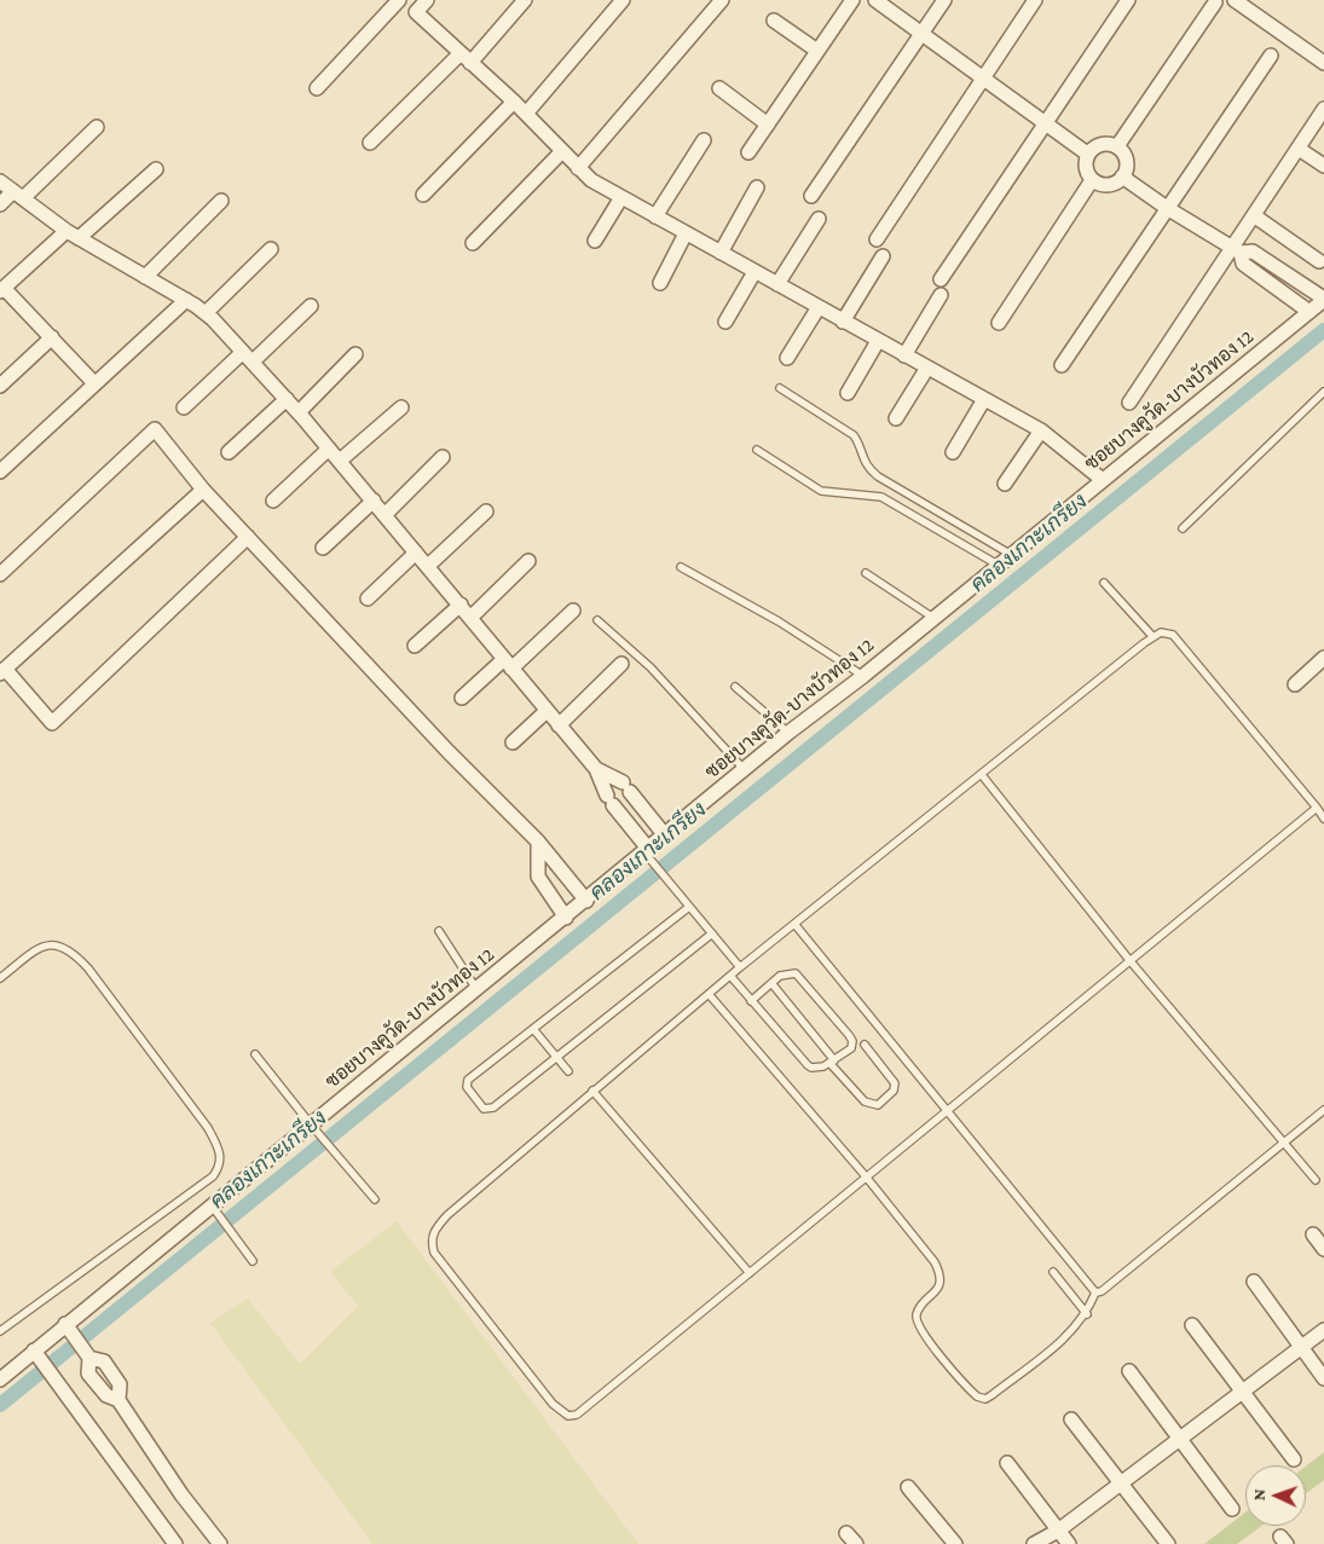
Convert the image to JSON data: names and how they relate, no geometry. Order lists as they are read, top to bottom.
{
  "streets": {
    "street": ["ซอยบางคูวัด-บางบัวทอง 12"]
  },
  "water": ["คลองเกาะเกรียง"],
  "north": "left"
}
